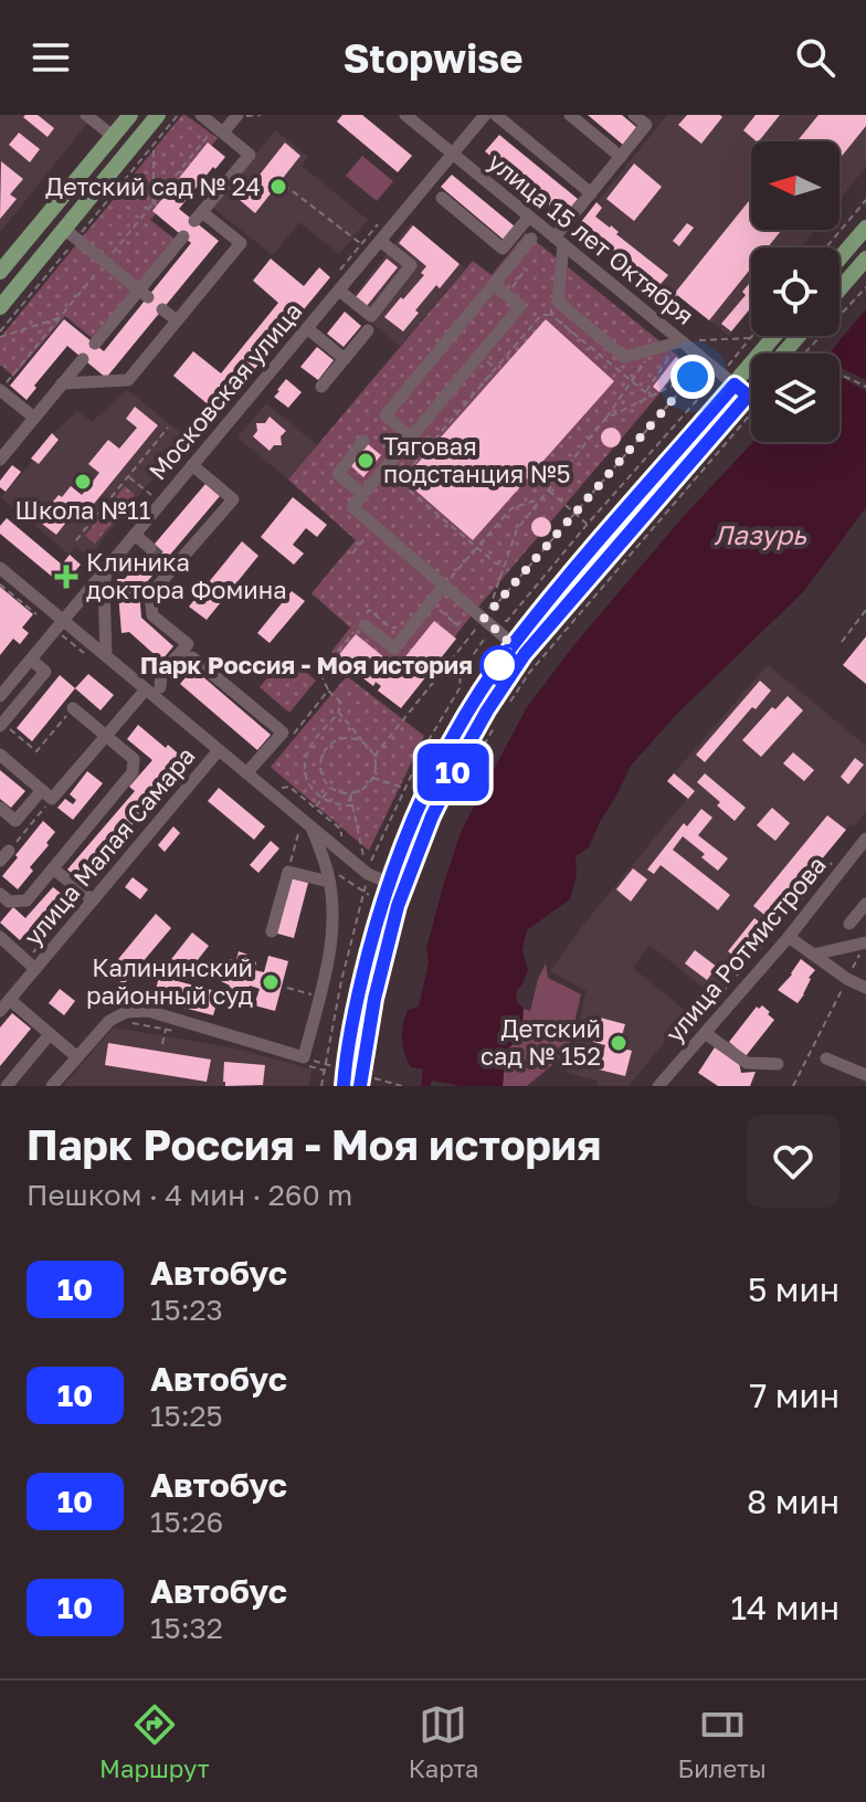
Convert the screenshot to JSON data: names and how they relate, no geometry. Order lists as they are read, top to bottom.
{
  "streets": {
    "street": [
      "улица 15 лет Октября",
      "Московская улица",
      "улица Малая Самара",
      "улица Ротмистрова"
    ]
  },
  "crossings": [
    ["улица 15 лет Октября", "Московская улица"]
  ],
  "water": ["Лазурь"],
  "places": {
    "other": [
      "Детский сад № 24",
      "Тяговая подстанция №5",
      "Школа №11",
      "Парк Россия - Моя история",
      "Калининский районный суд",
      "Детский сад № 152"
    ],
    "health": ["Клиника доктора Фомина"]
  },
  "lines": ["bus line 10"],
  "north": "left",
  "page": {
    "header": "Stopwise",
    "on_map": "10",
    "heading": ["Парк Россия - Моя история", "Пешком · 4 мин · 260 m"],
    "list": [
      {
        "mark": "10",
        "name": "Автобус",
        "note": "15:23",
        "value": "5 мин"
      },
      {
        "mark": "10",
        "name": "Автобус",
        "note": "15:25",
        "value": "7 мин"
      },
      {
        "mark": "10",
        "name": "Автобус",
        "note": "15:26",
        "value": "8 мин"
      },
      {
        "mark": "10",
        "name": "Автобус",
        "note": "15:32",
        "value": "14 мин"
      }
    ],
    "tabs": ["Маршрут", "Карта", "Билеты"]
  }
}
